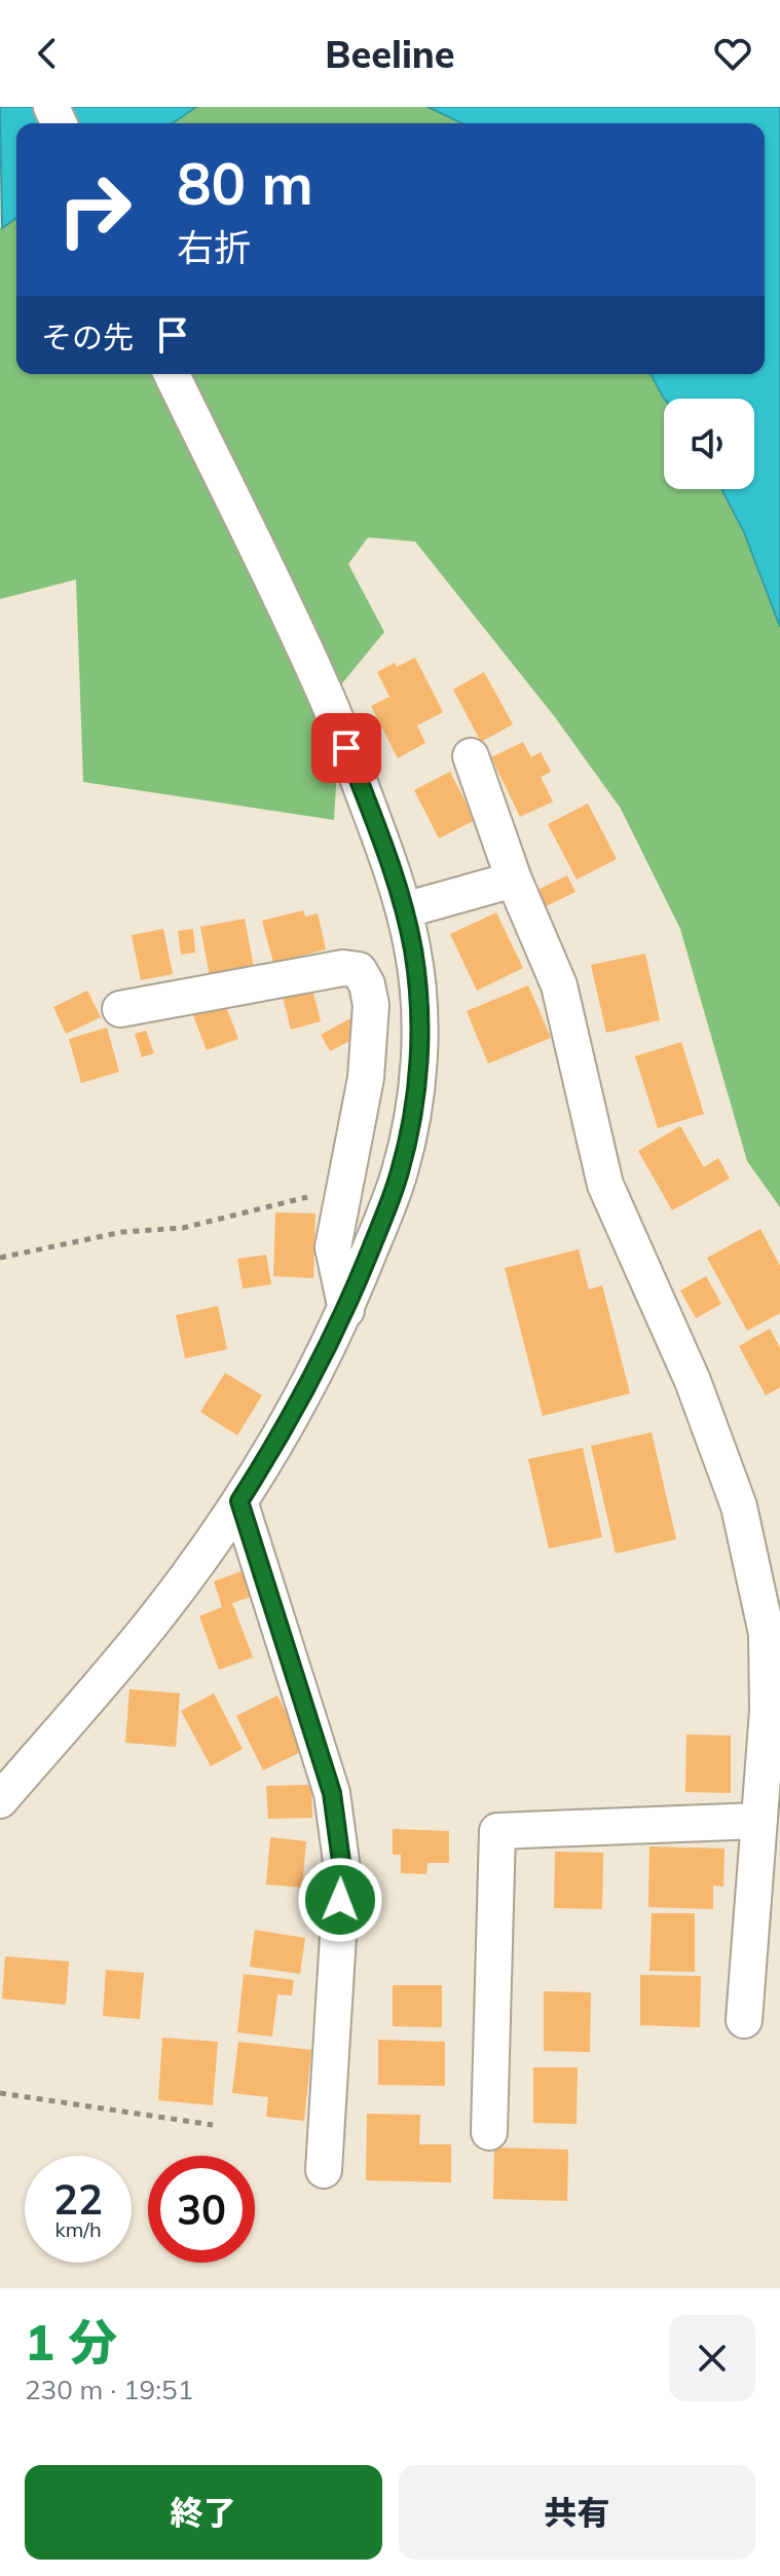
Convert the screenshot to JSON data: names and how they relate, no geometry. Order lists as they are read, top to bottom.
{
  "page": {
    "header": "Beeline",
    "turn": ["80 m", "右折"],
    "then": "その先",
    "speed": "22 km/h",
    "limit": "30",
    "heading": ["1 分", "230 m · 19:51"],
    "buttons": ["終了", "共有"]
  }
}
